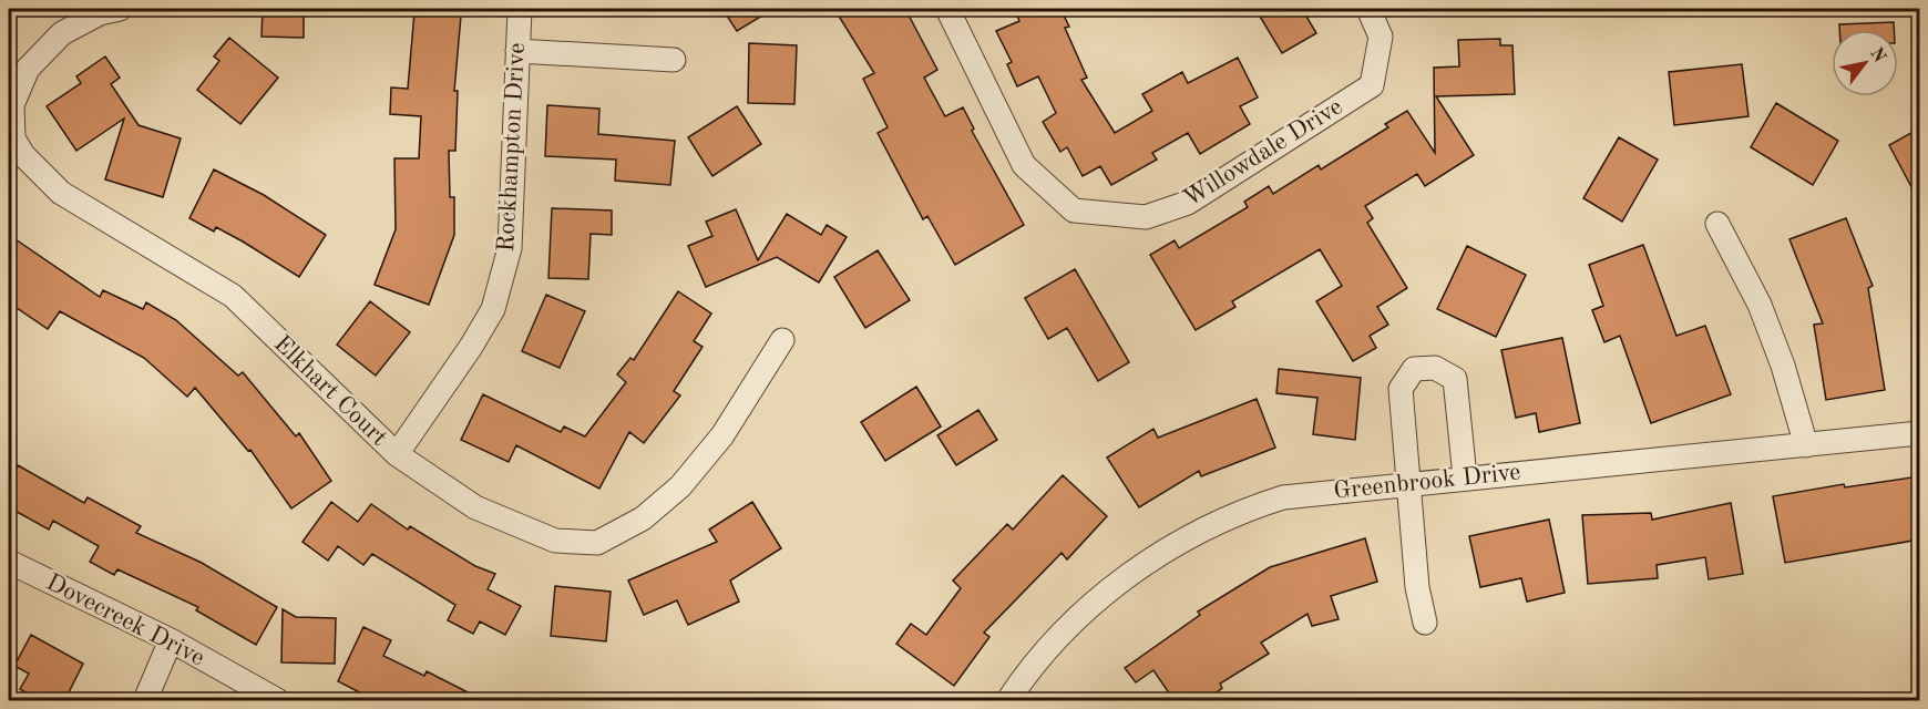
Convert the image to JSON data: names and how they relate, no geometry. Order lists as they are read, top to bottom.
{
  "streets": {
    "street": [
      "Rockhampton Drive",
      "Willowdale Drive",
      "Elkhart Court",
      "Greenbrook Drive",
      "Dovecreek Drive"
    ]
  },
  "crossings": [
    ["Rockhampton Drive", "Elkhart Court"]
  ],
  "north": "top right"
}
